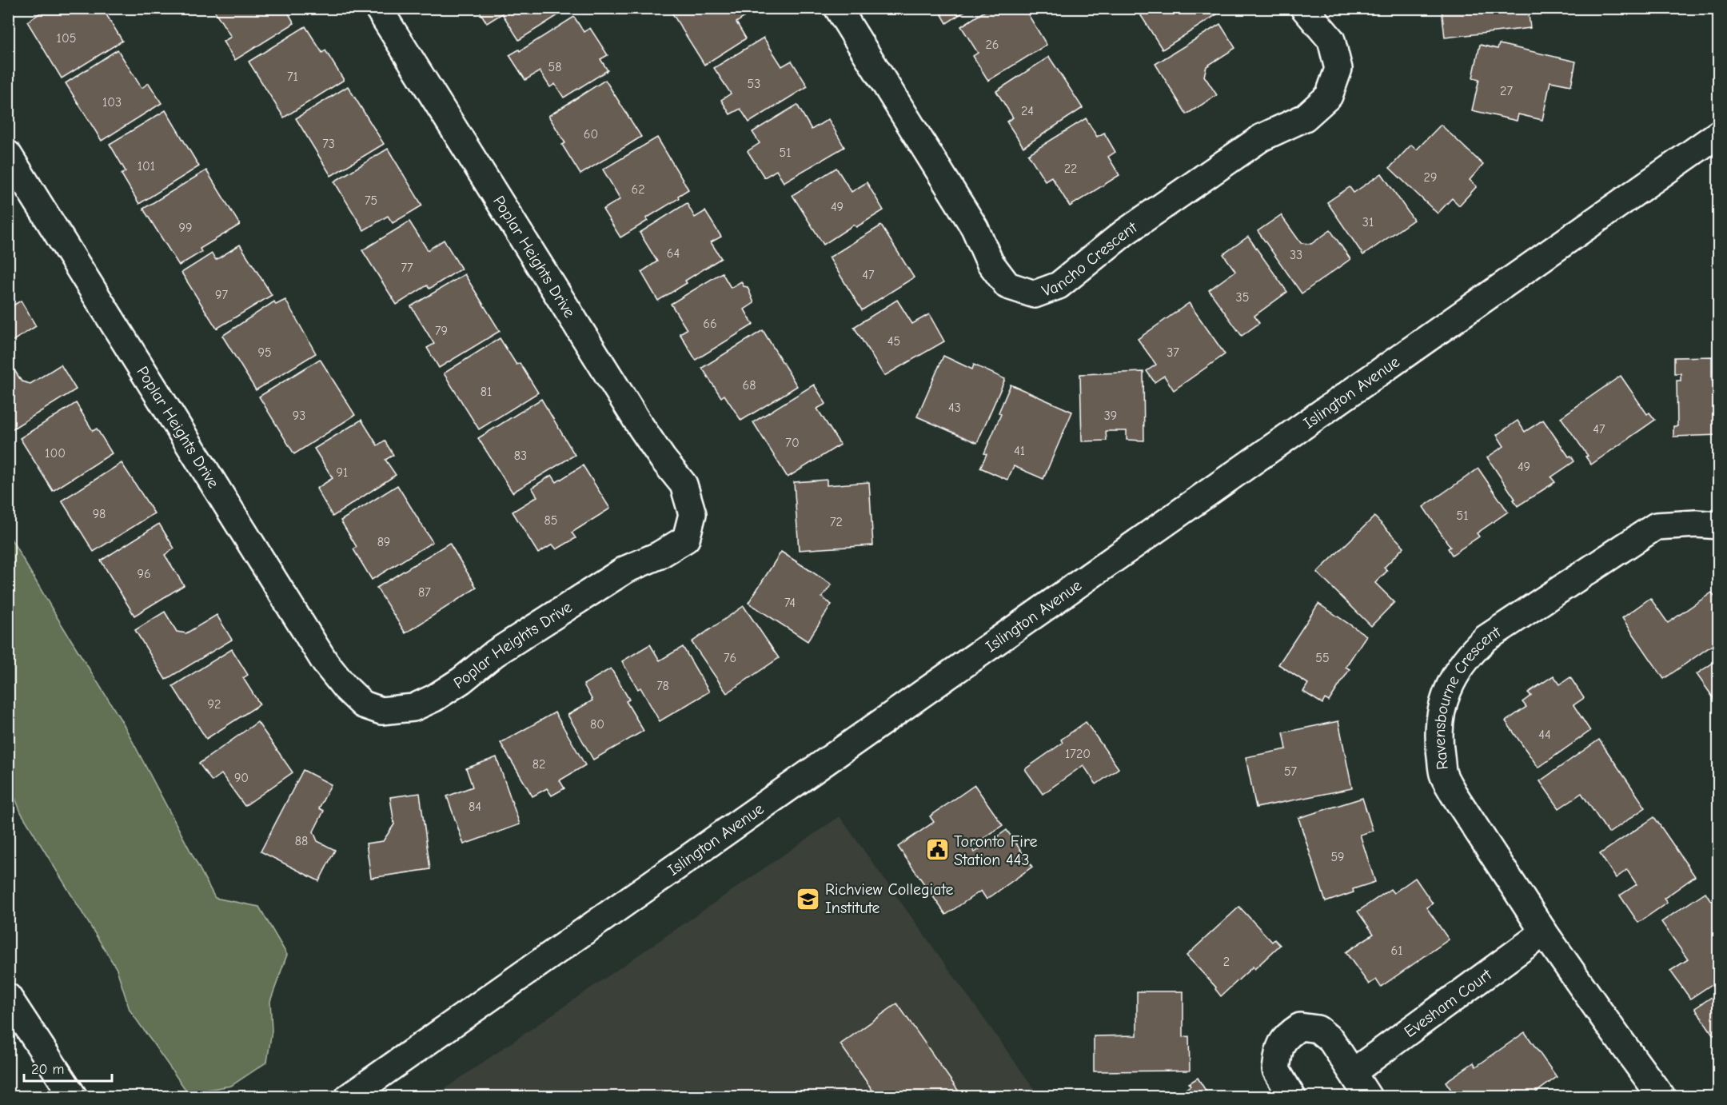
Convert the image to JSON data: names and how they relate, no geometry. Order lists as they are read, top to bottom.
{
  "streets": {
    "street": [
      "Poplar Heights Drive",
      "Vancho Crescent",
      "Islington Avenue",
      "Ravensbourne Crescent",
      "Evesham Court"
    ]
  },
  "crossings": [
    ["Ravensbourne Crescent", "Evesham Court"]
  ],
  "places": {
    "public building": ["Toronto Fire Station 443"],
    "school or university": ["Richview Collegiate Institute"]
  },
  "house_numbers": [
    "105",
    "26",
    "58",
    "71",
    "53",
    "27",
    "103",
    "24",
    "60",
    "73",
    "51",
    "101",
    "22",
    "29",
    "62",
    "75",
    "49",
    "31",
    "99",
    "64",
    "33",
    "77",
    "47",
    "97",
    "35",
    "66",
    "79",
    "45",
    "95",
    "37",
    "68",
    "81",
    "43",
    "93",
    "39",
    "47",
    "70",
    "41",
    "100",
    "83",
    "49",
    "91",
    "98",
    "51",
    "85",
    "72",
    "89",
    "96",
    "87",
    "74",
    "76",
    "55",
    "78",
    "92",
    "80",
    "44",
    "1720",
    "82",
    "57",
    "90",
    "84",
    "88",
    "59",
    "61",
    "2"
  ],
  "scale_bar": "20 m"
}
